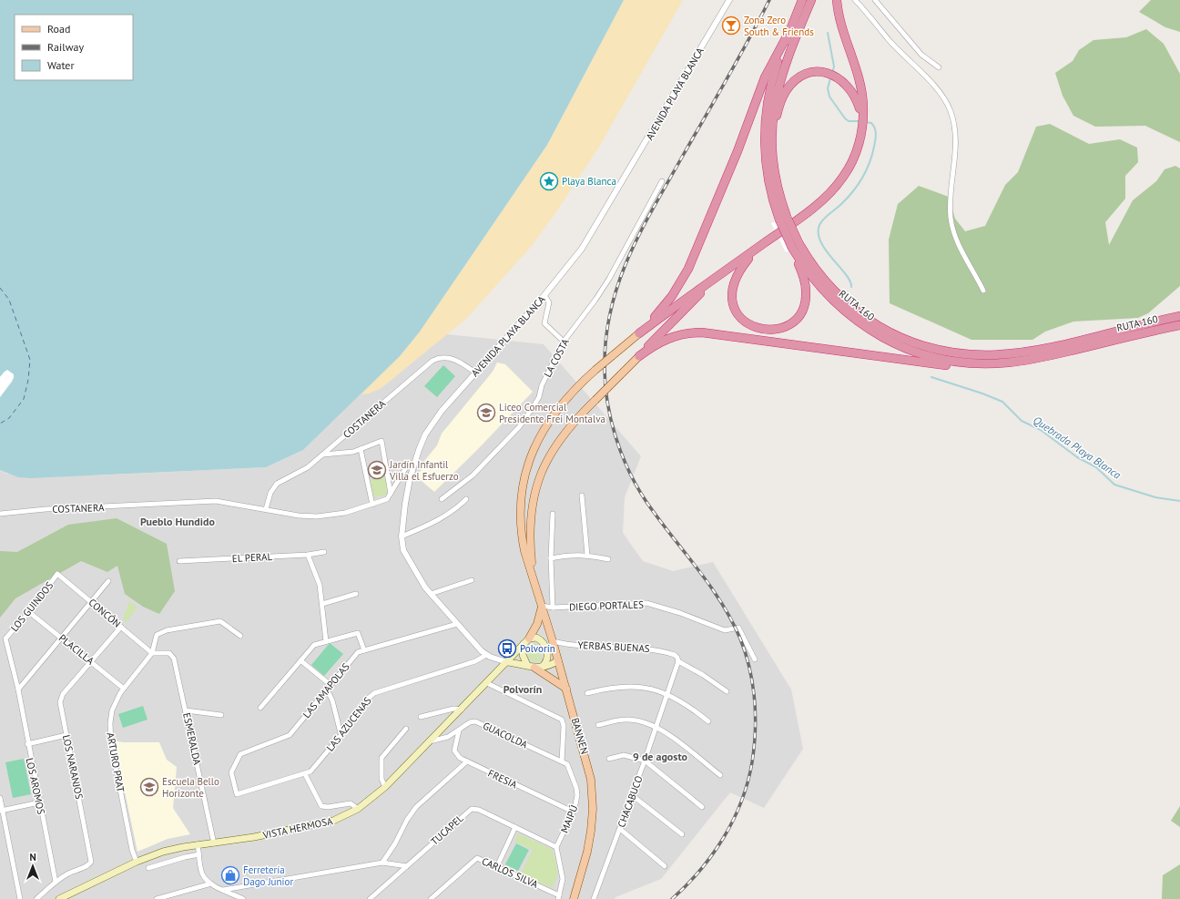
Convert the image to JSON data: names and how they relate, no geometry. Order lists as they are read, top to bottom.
{
  "streets": {
    "highway": ["RUTA 160"],
    "main road": ["BANNEN", "VISTA HERMOSA"],
    "street": [
      "AVENIDA PLAYA BLANCA",
      "LA COSTA",
      "COSTANERA",
      "EL PERAL",
      "DIEGO PORTALES",
      "LOS GUINDOS",
      "CONCÓN",
      "YERBAS BUENAS",
      "PLACILLA",
      "LAS AMAPOLAS",
      "LAS AZUCENAS",
      "GUACOLDA",
      "ESMERALDA",
      "ARTURO PRAT",
      "LOS NARANJOS",
      "FRESIA",
      "LOS AROMOS",
      "CHACABUCO",
      "MAIPÚ",
      "TUCAPEL",
      "CARLOS SILVA"
    ]
  },
  "crossings": [
    ["AVENIDA PLAYA BLANCA", "COSTANERA"],
    ["AVENIDA PLAYA BLANCA", "LAS AMAPOLAS"],
    ["AVENIDA PLAYA BLANCA", "LAS AZUCENAS"],
    ["AVENIDA PLAYA BLANCA", "VISTA HERMOSA"],
    ["DIEGO PORTALES", "BANNEN"],
    ["LOS GUINDOS", "CONCÓN"],
    ["LOS GUINDOS", "PLACILLA"],
    ["LOS GUINDOS", "LOS AROMOS"],
    ["CONCÓN", "ESMERALDA"],
    ["CONCÓN", "ARTURO PRAT"],
    ["CONCÓN", "LOS NARANJOS"],
    ["YERBAS BUENAS", "BANNEN"],
    ["YERBAS BUENAS", "CHACABUCO"],
    ["PLACILLA", "ARTURO PRAT"],
    ["PLACILLA", "LOS NARANJOS"],
    ["LAS AMAPOLAS", "LAS AZUCENAS"],
    ["GUACOLDA", "FRESIA"],
    ["GUACOLDA", "MAIPÚ"],
    ["GUACOLDA", "VISTA HERMOSA"],
    ["ESMERALDA", "ARTURO PRAT"],
    ["ESMERALDA", "VISTA HERMOSA"],
    ["ARTURO PRAT", "VISTA HERMOSA"],
    ["LOS NARANJOS", "LOS AROMOS"],
    ["FRESIA", "MAIPÚ"],
    ["MAIPÚ", "TUCAPEL"]
  ],
  "districts": ["Pueblo Hundido", "Polvorín", "9 de agosto"],
  "water": ["Quebrada Playa Blanca"],
  "places": {
    "bar": ["Zona Zero South & Friends"],
    "place": ["Playa Blanca"],
    "school or university": ["Liceo Comercial Presidente Frei Montalva", "Jardín Infantil Villa el Esfuerzo", "Escuela Bello Horizonte"],
    "bus stop": ["Polvorín"],
    "shop": ["Ferretería Dago Junior"]
  },
  "legend": ["Road", "Railway", "Water"],
  "north": "top"
}
